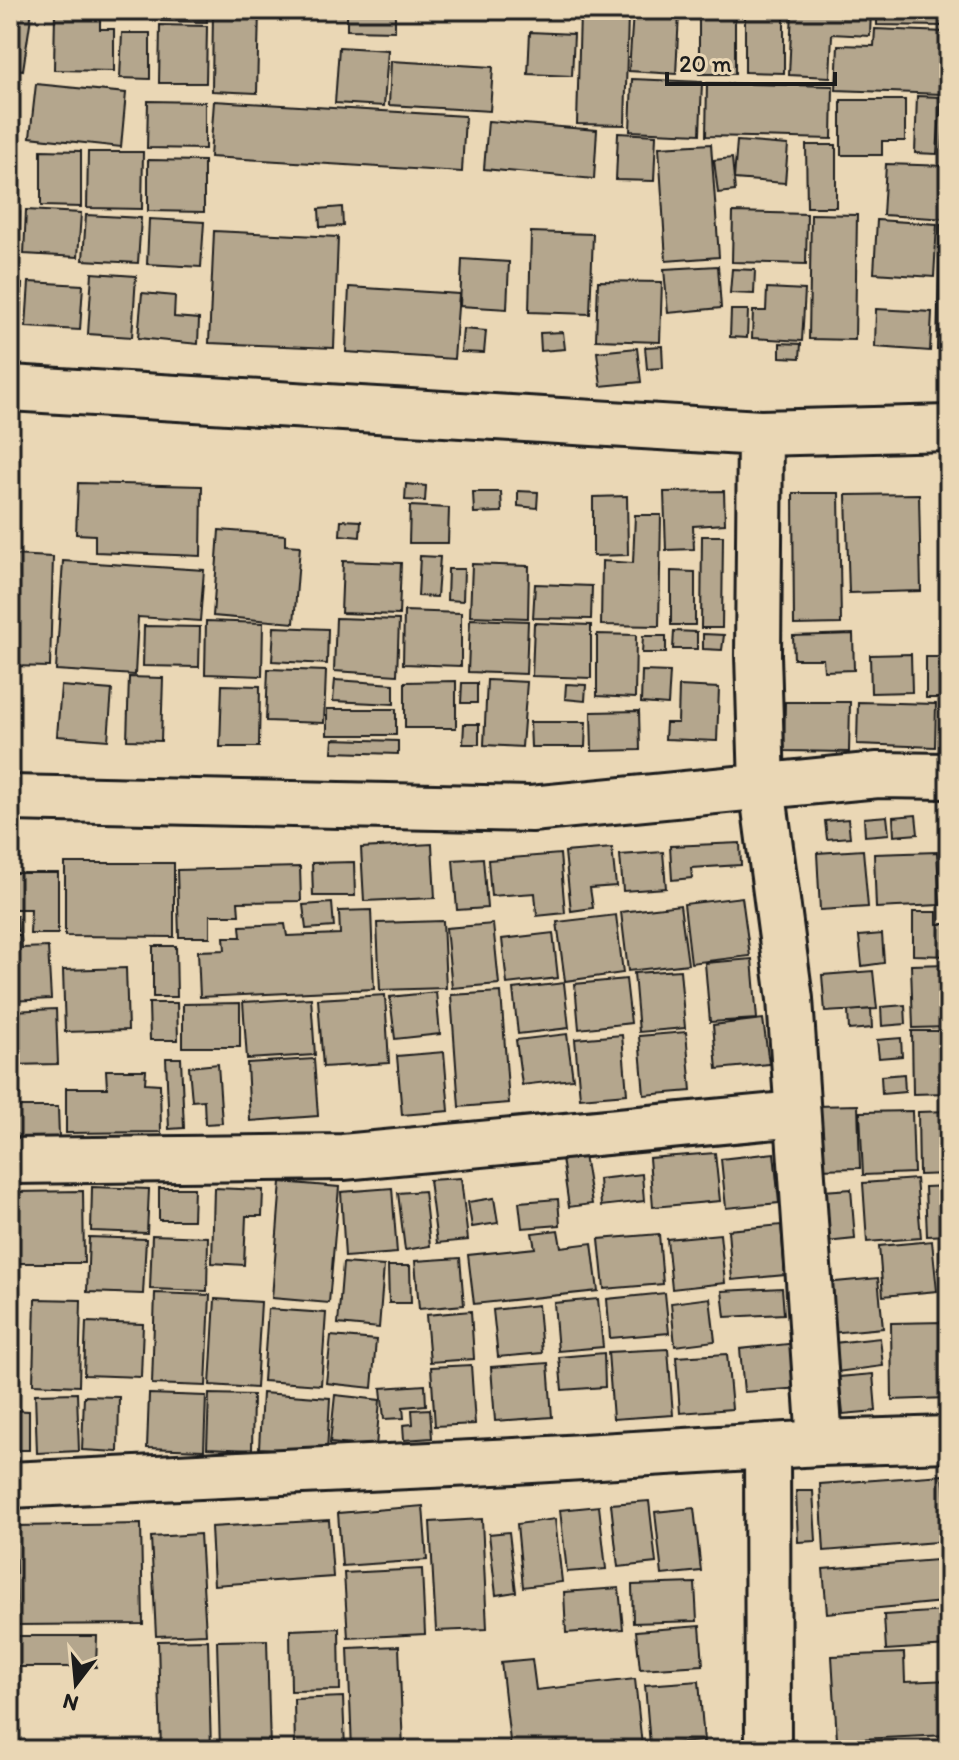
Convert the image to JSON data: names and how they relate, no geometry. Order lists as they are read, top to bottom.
{
  "scale_bar": "20 m",
  "north": "bottom"
}
